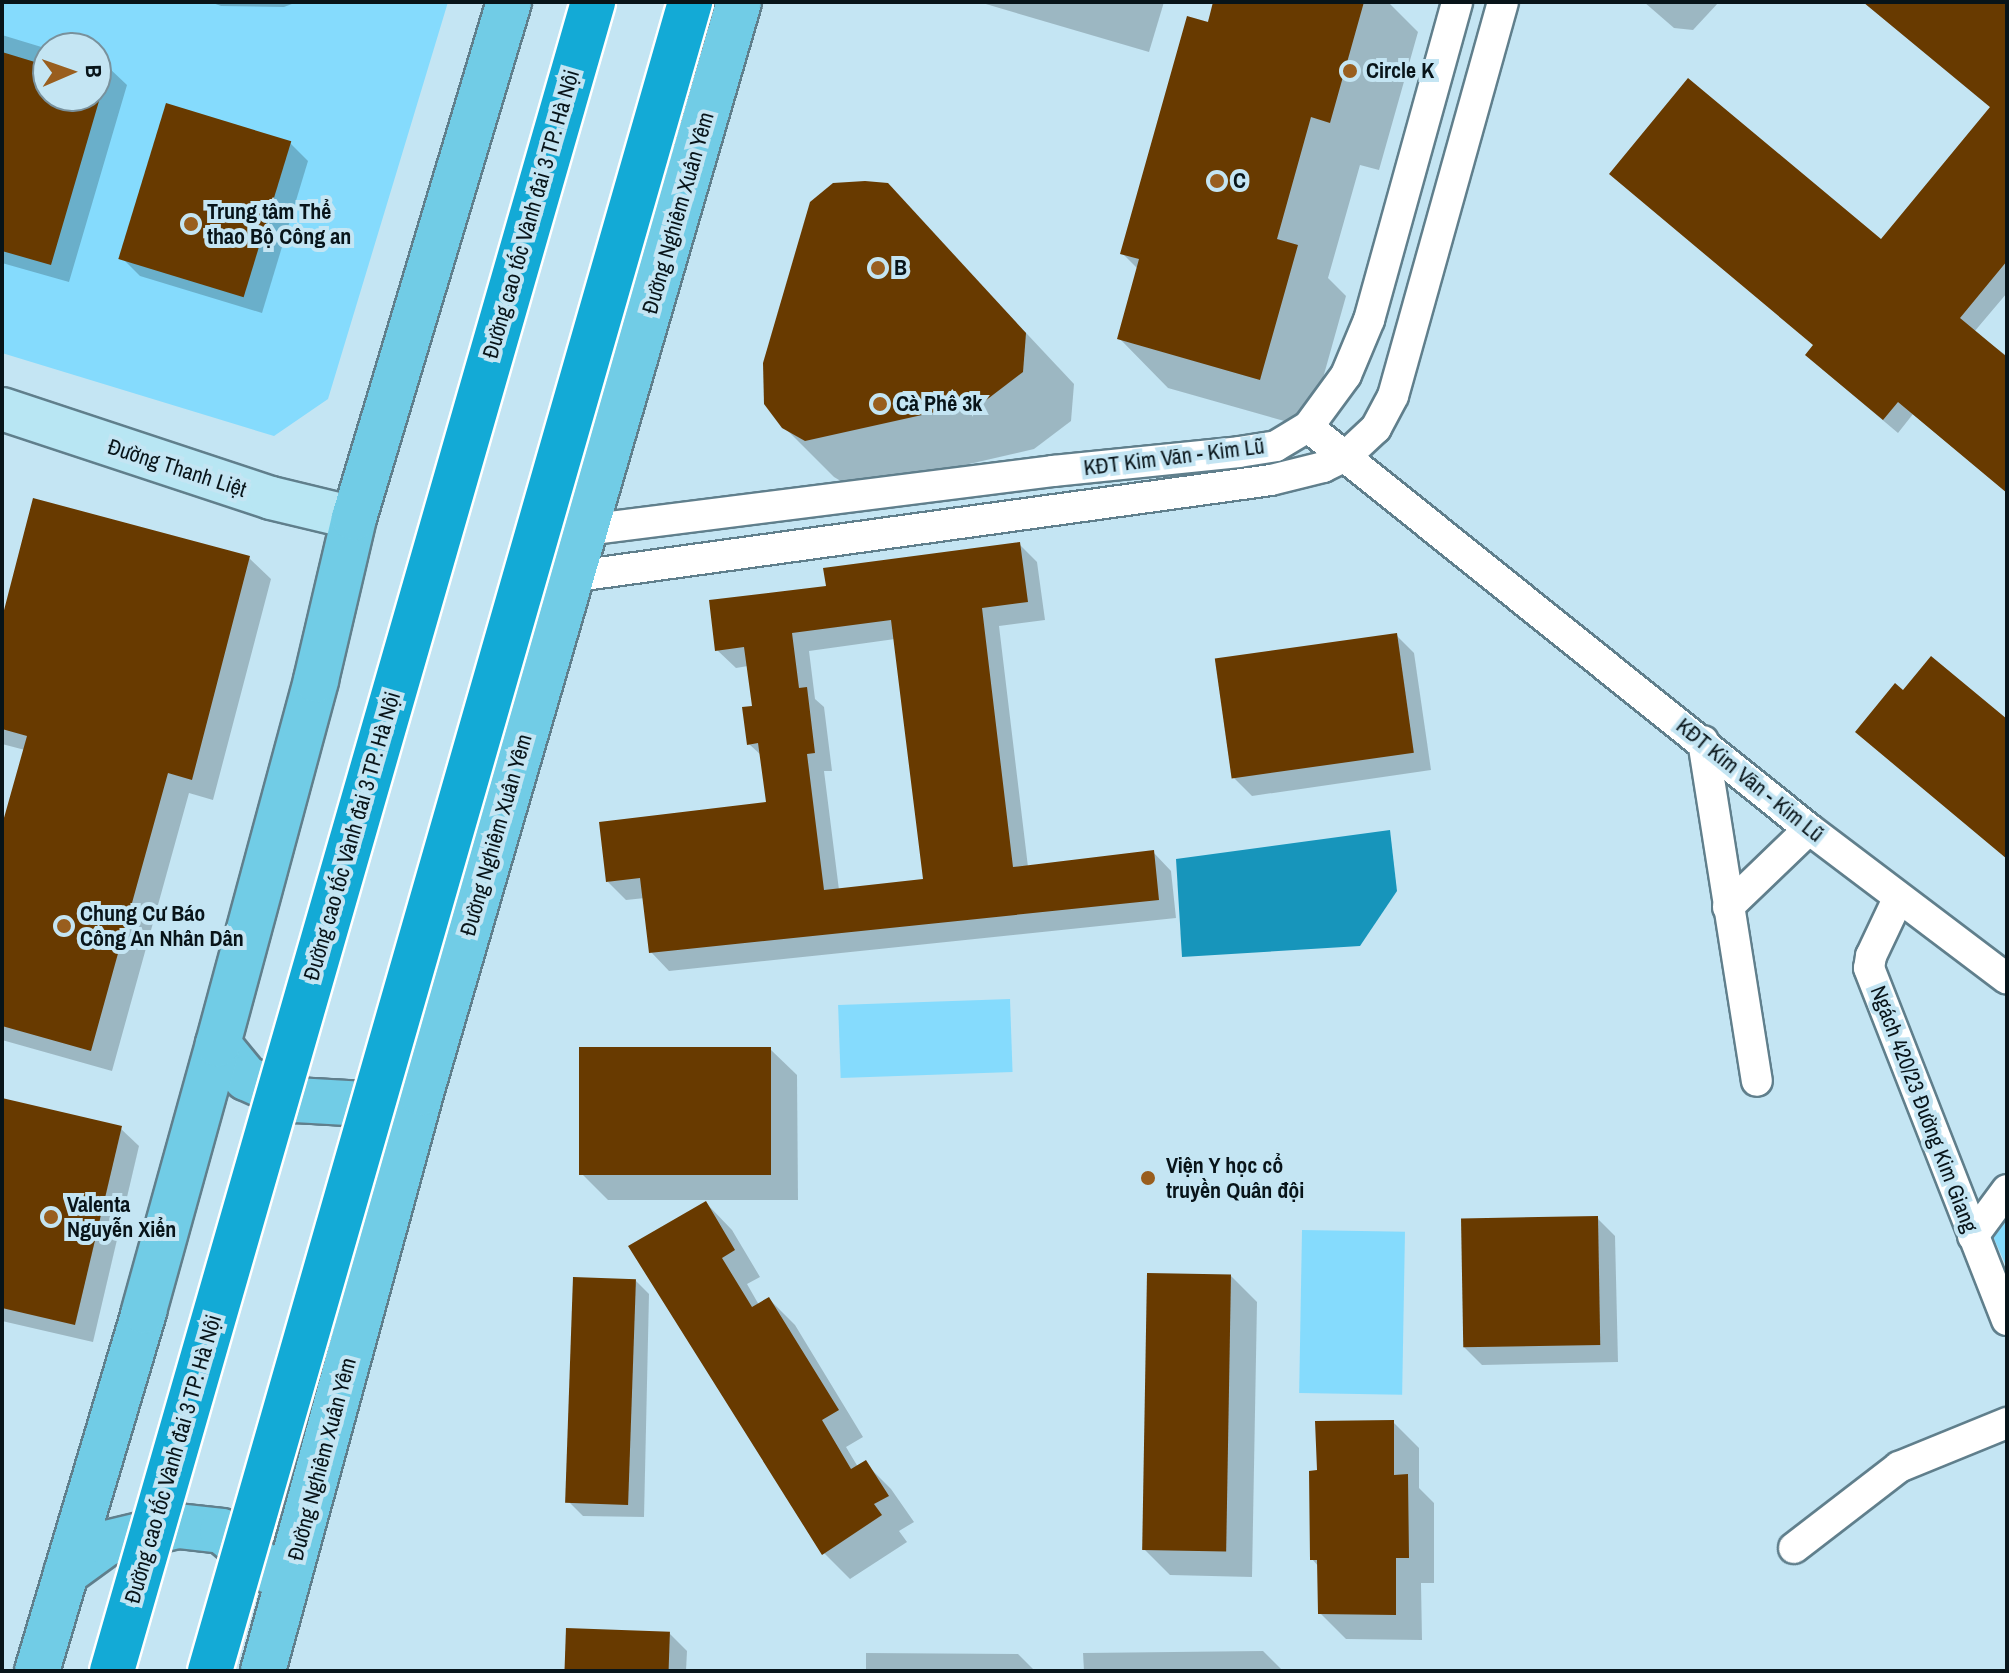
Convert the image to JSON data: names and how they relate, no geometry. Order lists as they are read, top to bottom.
{
  "streets": {
    "highway": ["Đường cao tốc Vành đai 3 TP. Hà Nội"],
    "main road": ["Đường Nghiêm Xuân Yêm"],
    "street": ["KĐT Kim Văn - Kim Lũ", "Đường Thanh Liệt", "Ngách 420/23 Đường Kim Giang"]
  },
  "crossings": [
    ["Đường Nghiêm Xuân Yêm", "KĐT Kim Văn - Kim Lũ"],
    ["KĐT Kim Văn - Kim Lũ", "Ngách 420/23 Đường Kim Giang"]
  ],
  "places": [
    "Circle K",
    "C",
    "Trung tâm Thể thao Bộ Công an",
    "B",
    "Cà Phê 3k",
    "Chung Cư Báo Công An Nhân Dân",
    "Viện Y học cổ truyền Quân đội",
    "Valenta Nguyễn Xiển"
  ],
  "north": "right"
}
